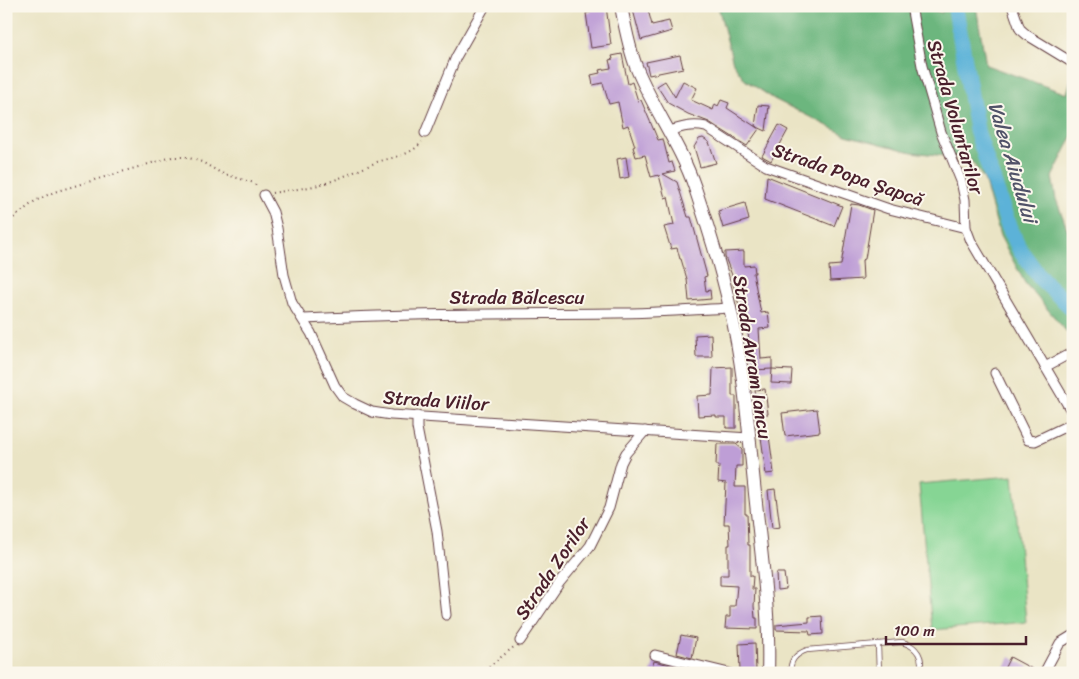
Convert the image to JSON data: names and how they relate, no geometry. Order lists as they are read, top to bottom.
{
  "streets": {
    "main road": ["Strada Avram Iancu"],
    "street": [
      "Strada Voluntarilor",
      "Strada Popa Șapcă",
      "Strada Bălcescu",
      "Strada Viilor",
      "Strada Zorilor"
    ]
  },
  "crossings": [
    ["Strada Voluntarilor", "Strada Popa Șapcă"],
    ["Strada Popa Șapcă", "Strada Avram Iancu"],
    ["Strada Bălcescu", "Strada Avram Iancu"],
    ["Strada Bălcescu", "Strada Viilor"],
    ["Strada Avram Iancu", "Strada Viilor"],
    ["Strada Viilor", "Strada Zorilor"]
  ],
  "water": ["Valea Aiudului"],
  "scale_bar": "100 m"
}
